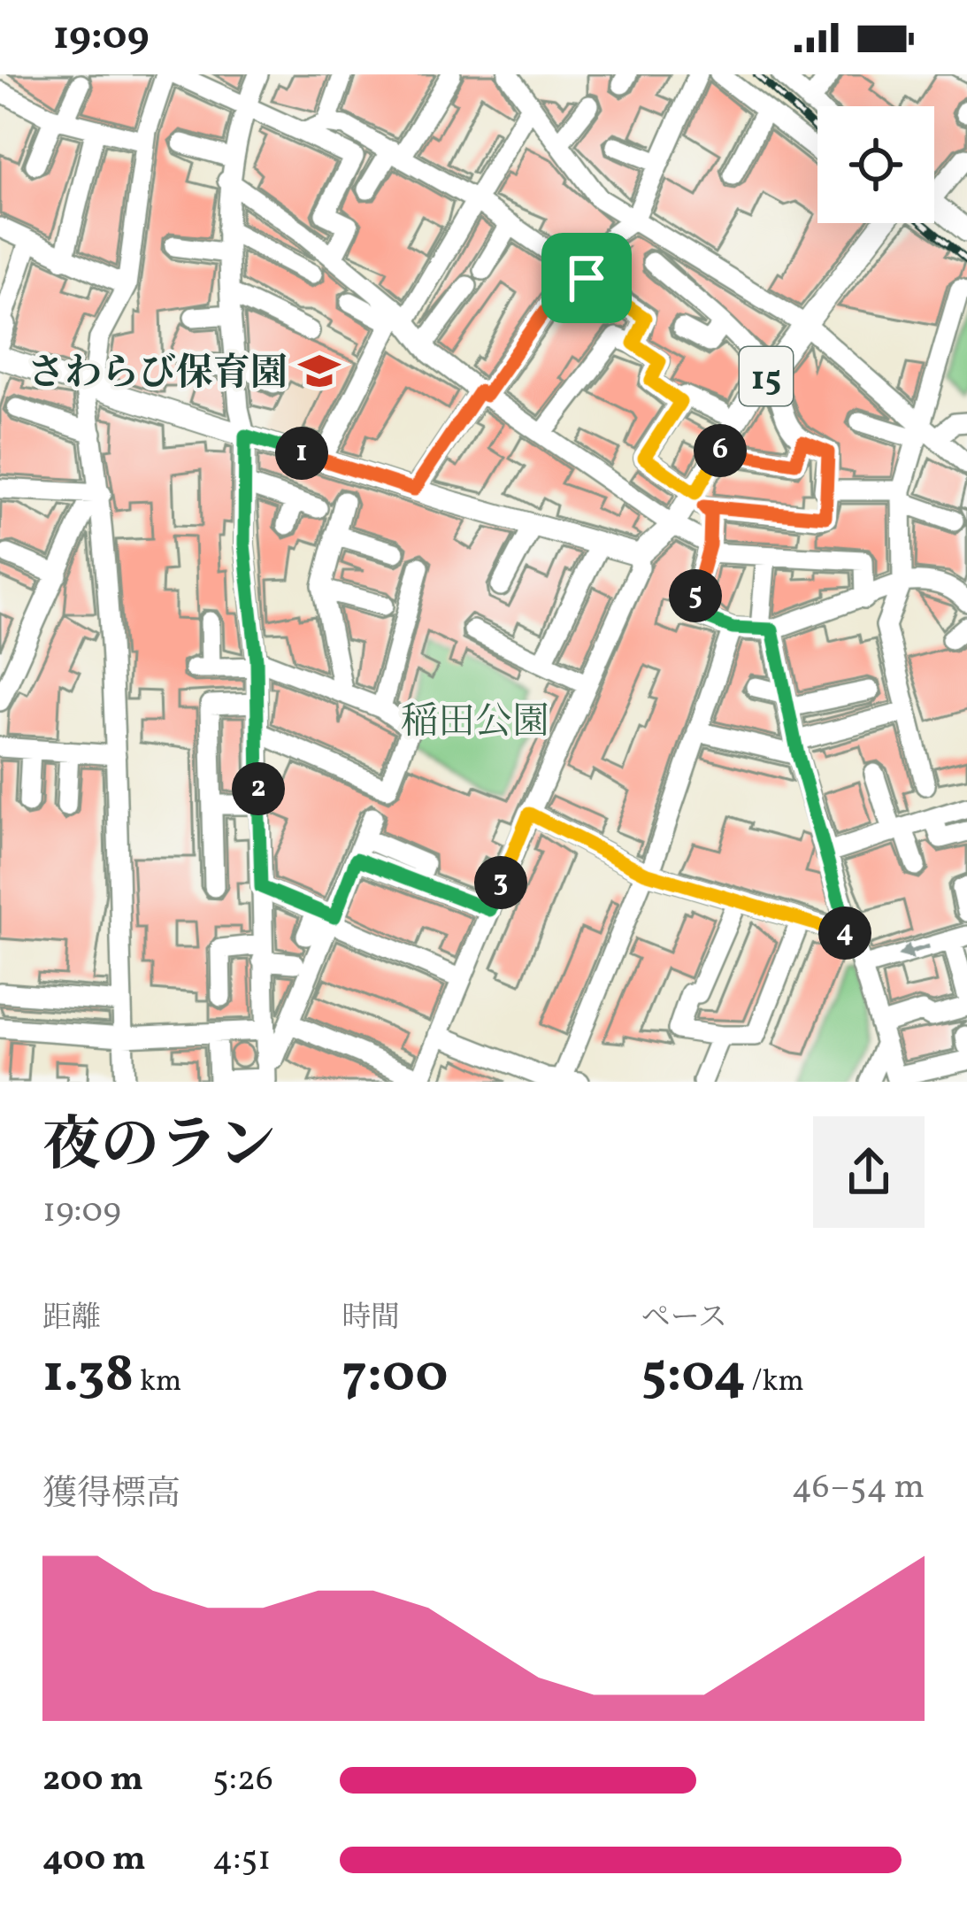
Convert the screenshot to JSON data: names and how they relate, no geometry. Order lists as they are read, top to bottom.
{
  "streets": {
    "main road": ["15"]
  },
  "parks": ["稲田公園"],
  "places": {
    "school or university": ["さわらび保育園"]
  },
  "page": {
    "status": "19:09",
    "pins": [
      "6",
      "1",
      "5",
      "2",
      "3",
      "4"
    ],
    "heading": ["夜のラン", "19:09"],
    "stats": [
      ["距離", "1.38 km"],
      ["時間", "7:00"],
      ["ペース", "5:04 /km"]
    ],
    "chart": ["獲得標高", "46–54 m"],
    "list": [
      {
        "name": "200 m",
        "note": "5:26"
      },
      {
        "name": "400 m",
        "note": "4:51"
      }
    ]
  }
}
